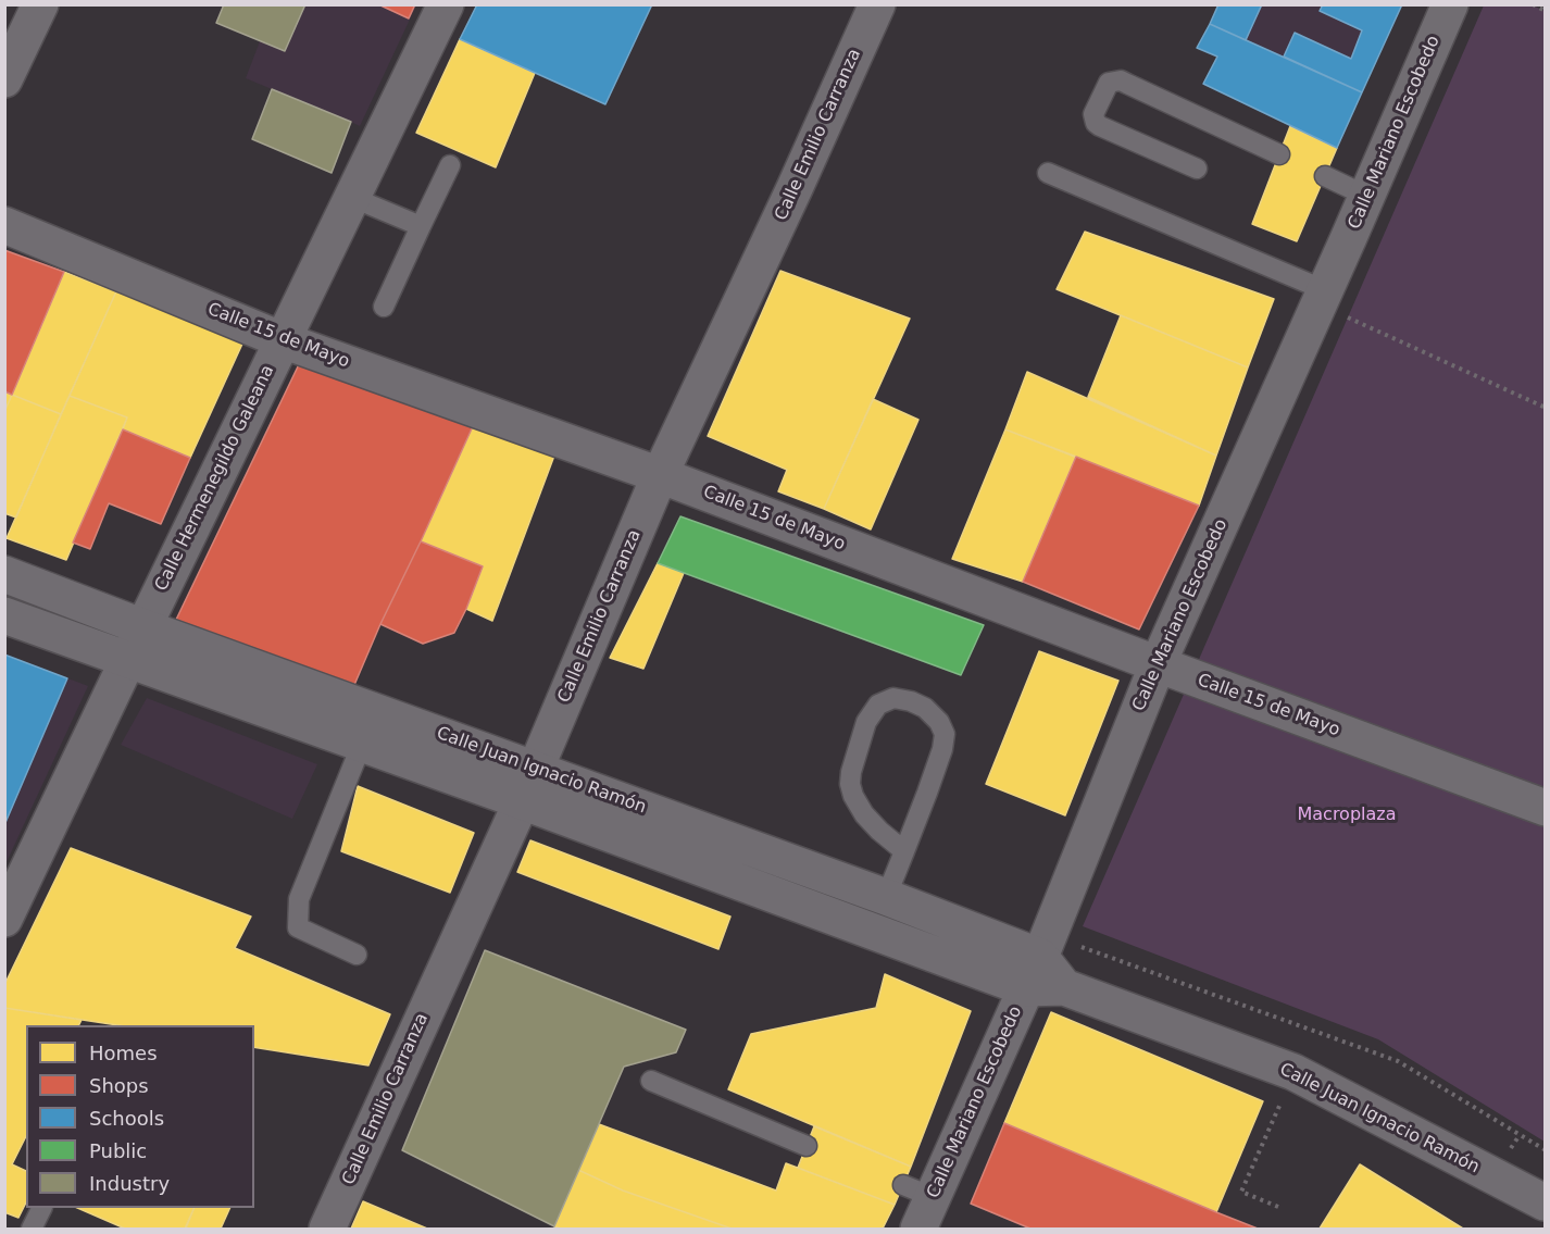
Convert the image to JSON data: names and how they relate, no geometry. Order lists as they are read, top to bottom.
{
  "streets": {
    "street": [
      "Calle Mariano Escobedo",
      "Calle Emilio Carranza",
      "Calle 15 de Mayo",
      "Calle Hermenegildo Galeana",
      "Calle Juan Ignacio Ramón"
    ]
  },
  "crossings": [
    ["Calle Mariano Escobedo", "Calle 15 de Mayo"],
    ["Calle Mariano Escobedo", "Calle Juan Ignacio Ramón"],
    ["Calle Emilio Carranza", "Calle 15 de Mayo"],
    ["Calle Emilio Carranza", "Calle Juan Ignacio Ramón"],
    ["Calle 15 de Mayo", "Calle Hermenegildo Galeana"],
    ["Calle Hermenegildo Galeana", "Calle Juan Ignacio Ramón"]
  ],
  "parks": ["Macroplaza"],
  "legend": [
    "Homes",
    "Shops",
    "Schools",
    "Public",
    "Industry"
  ]
}
